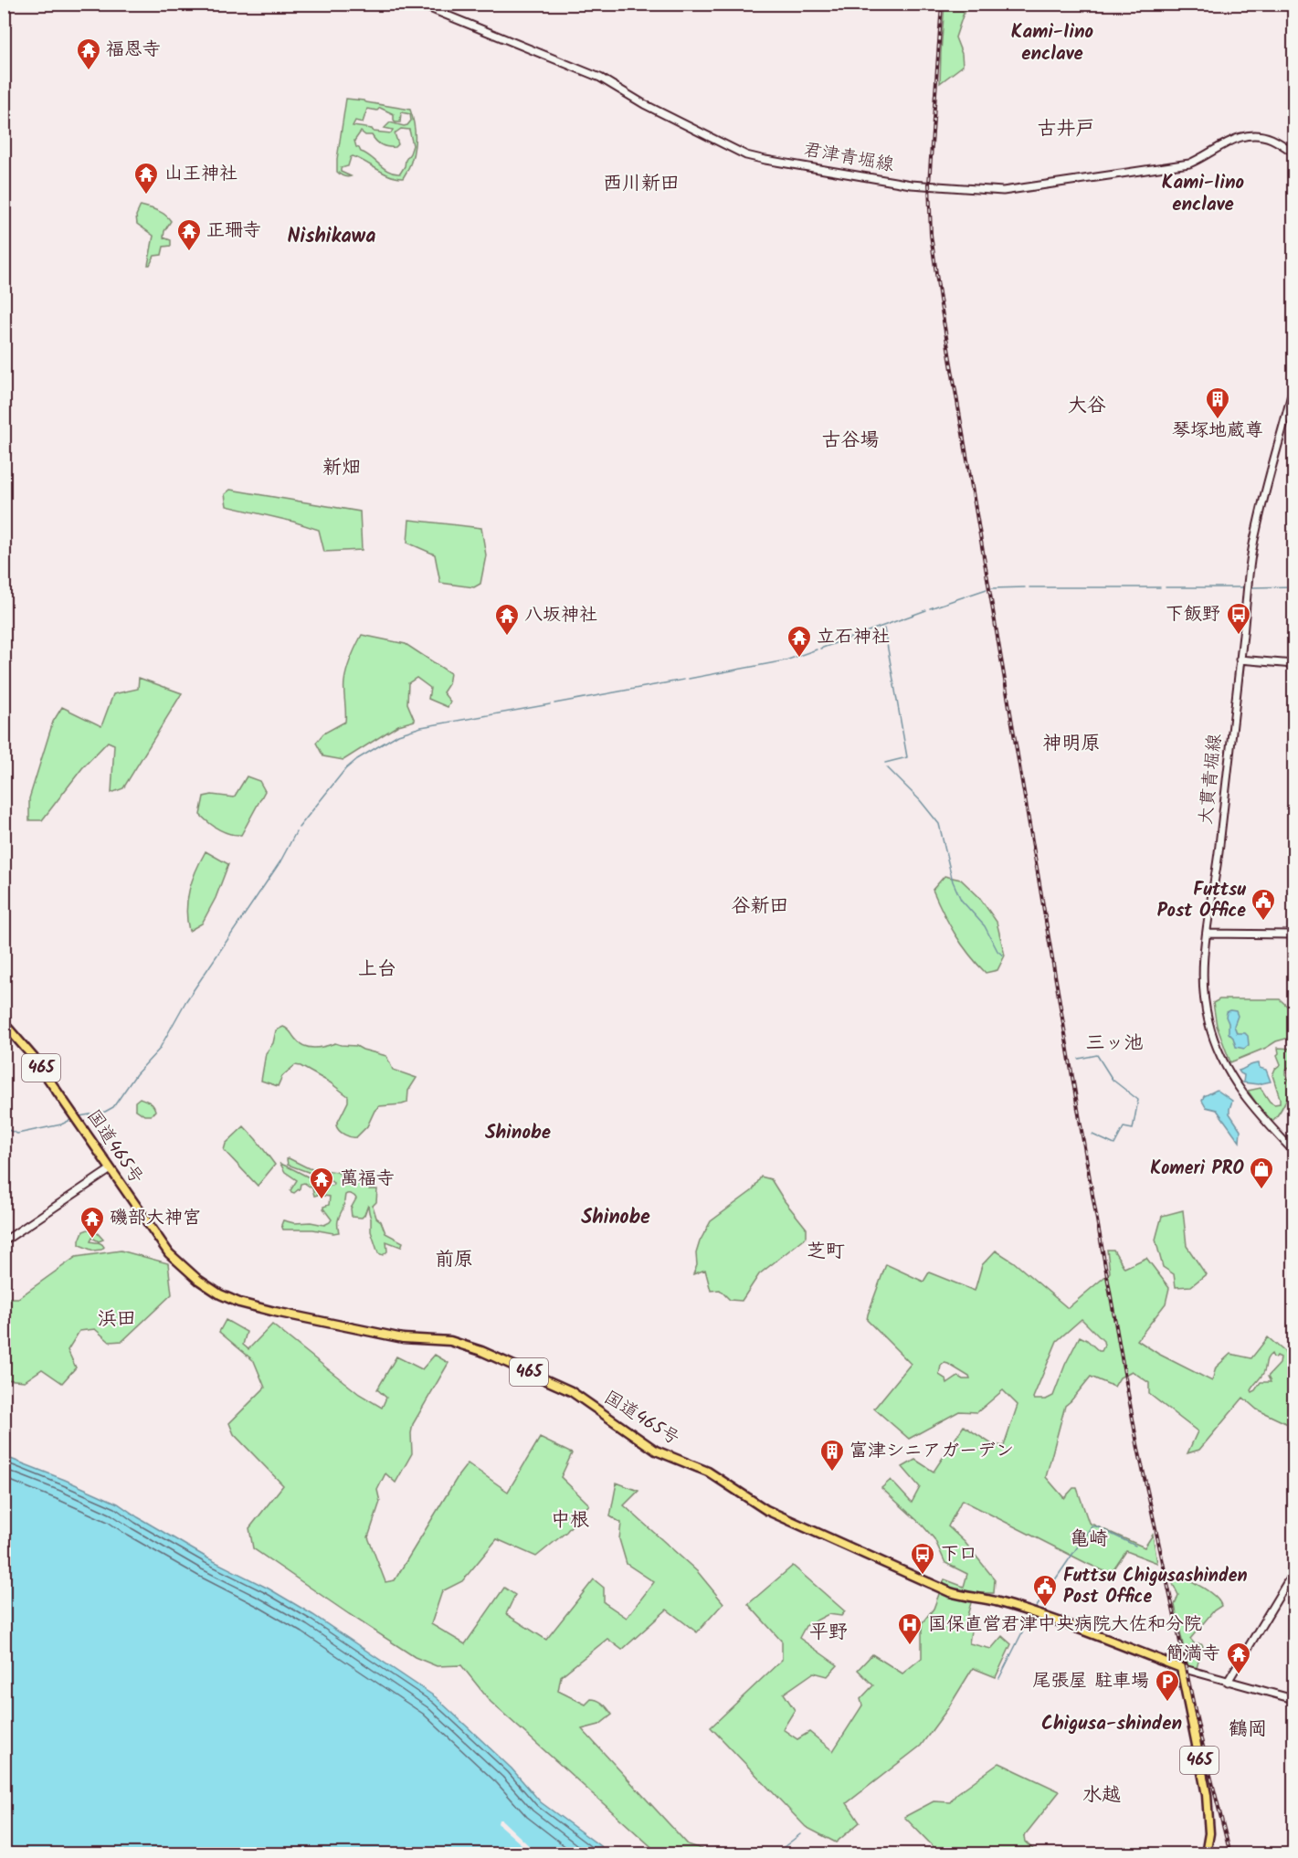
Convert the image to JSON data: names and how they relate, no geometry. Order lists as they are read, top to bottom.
{
  "streets": {
    "highway": ["465", "国道465号"],
    "main road": ["君津青堀線", "大貫青堀線"]
  },
  "crossings": [
    ["465", "国道465号"]
  ],
  "districts": [
    "Kami-Iino enclave",
    "古井戸",
    "Kami-Iino enclave",
    "西川新田",
    "Nishikawa",
    "大谷",
    "古谷場",
    "新畑",
    "神明原",
    "谷新田",
    "上台",
    "三ッ池",
    "Shinobe",
    "Shinobe",
    "芝町",
    "前原",
    "浜田",
    "中根",
    "亀崎",
    "平野",
    "Chigusa-shinden",
    "鶴岡",
    "水越"
  ],
  "places": {
    "temple": [
      "福恩寺",
      "山王神社",
      "正珊寺",
      "八坂神社",
      "立石神社",
      "萬福寺",
      "磯部大神宮",
      "簡満寺"
    ],
    "building": ["琴塚地蔵尊", "富津シニアガーデン"],
    "bus stop": ["下飯野", "下口"],
    "public building": ["Futtsu Post Office", "Futtsu Chigusashinden Post Office"],
    "shop": ["Komeri PRO"],
    "hospital": ["国保直営君津中央病院大佐和分院"],
    "parking": ["尾張屋 駐車場"]
  }
}
